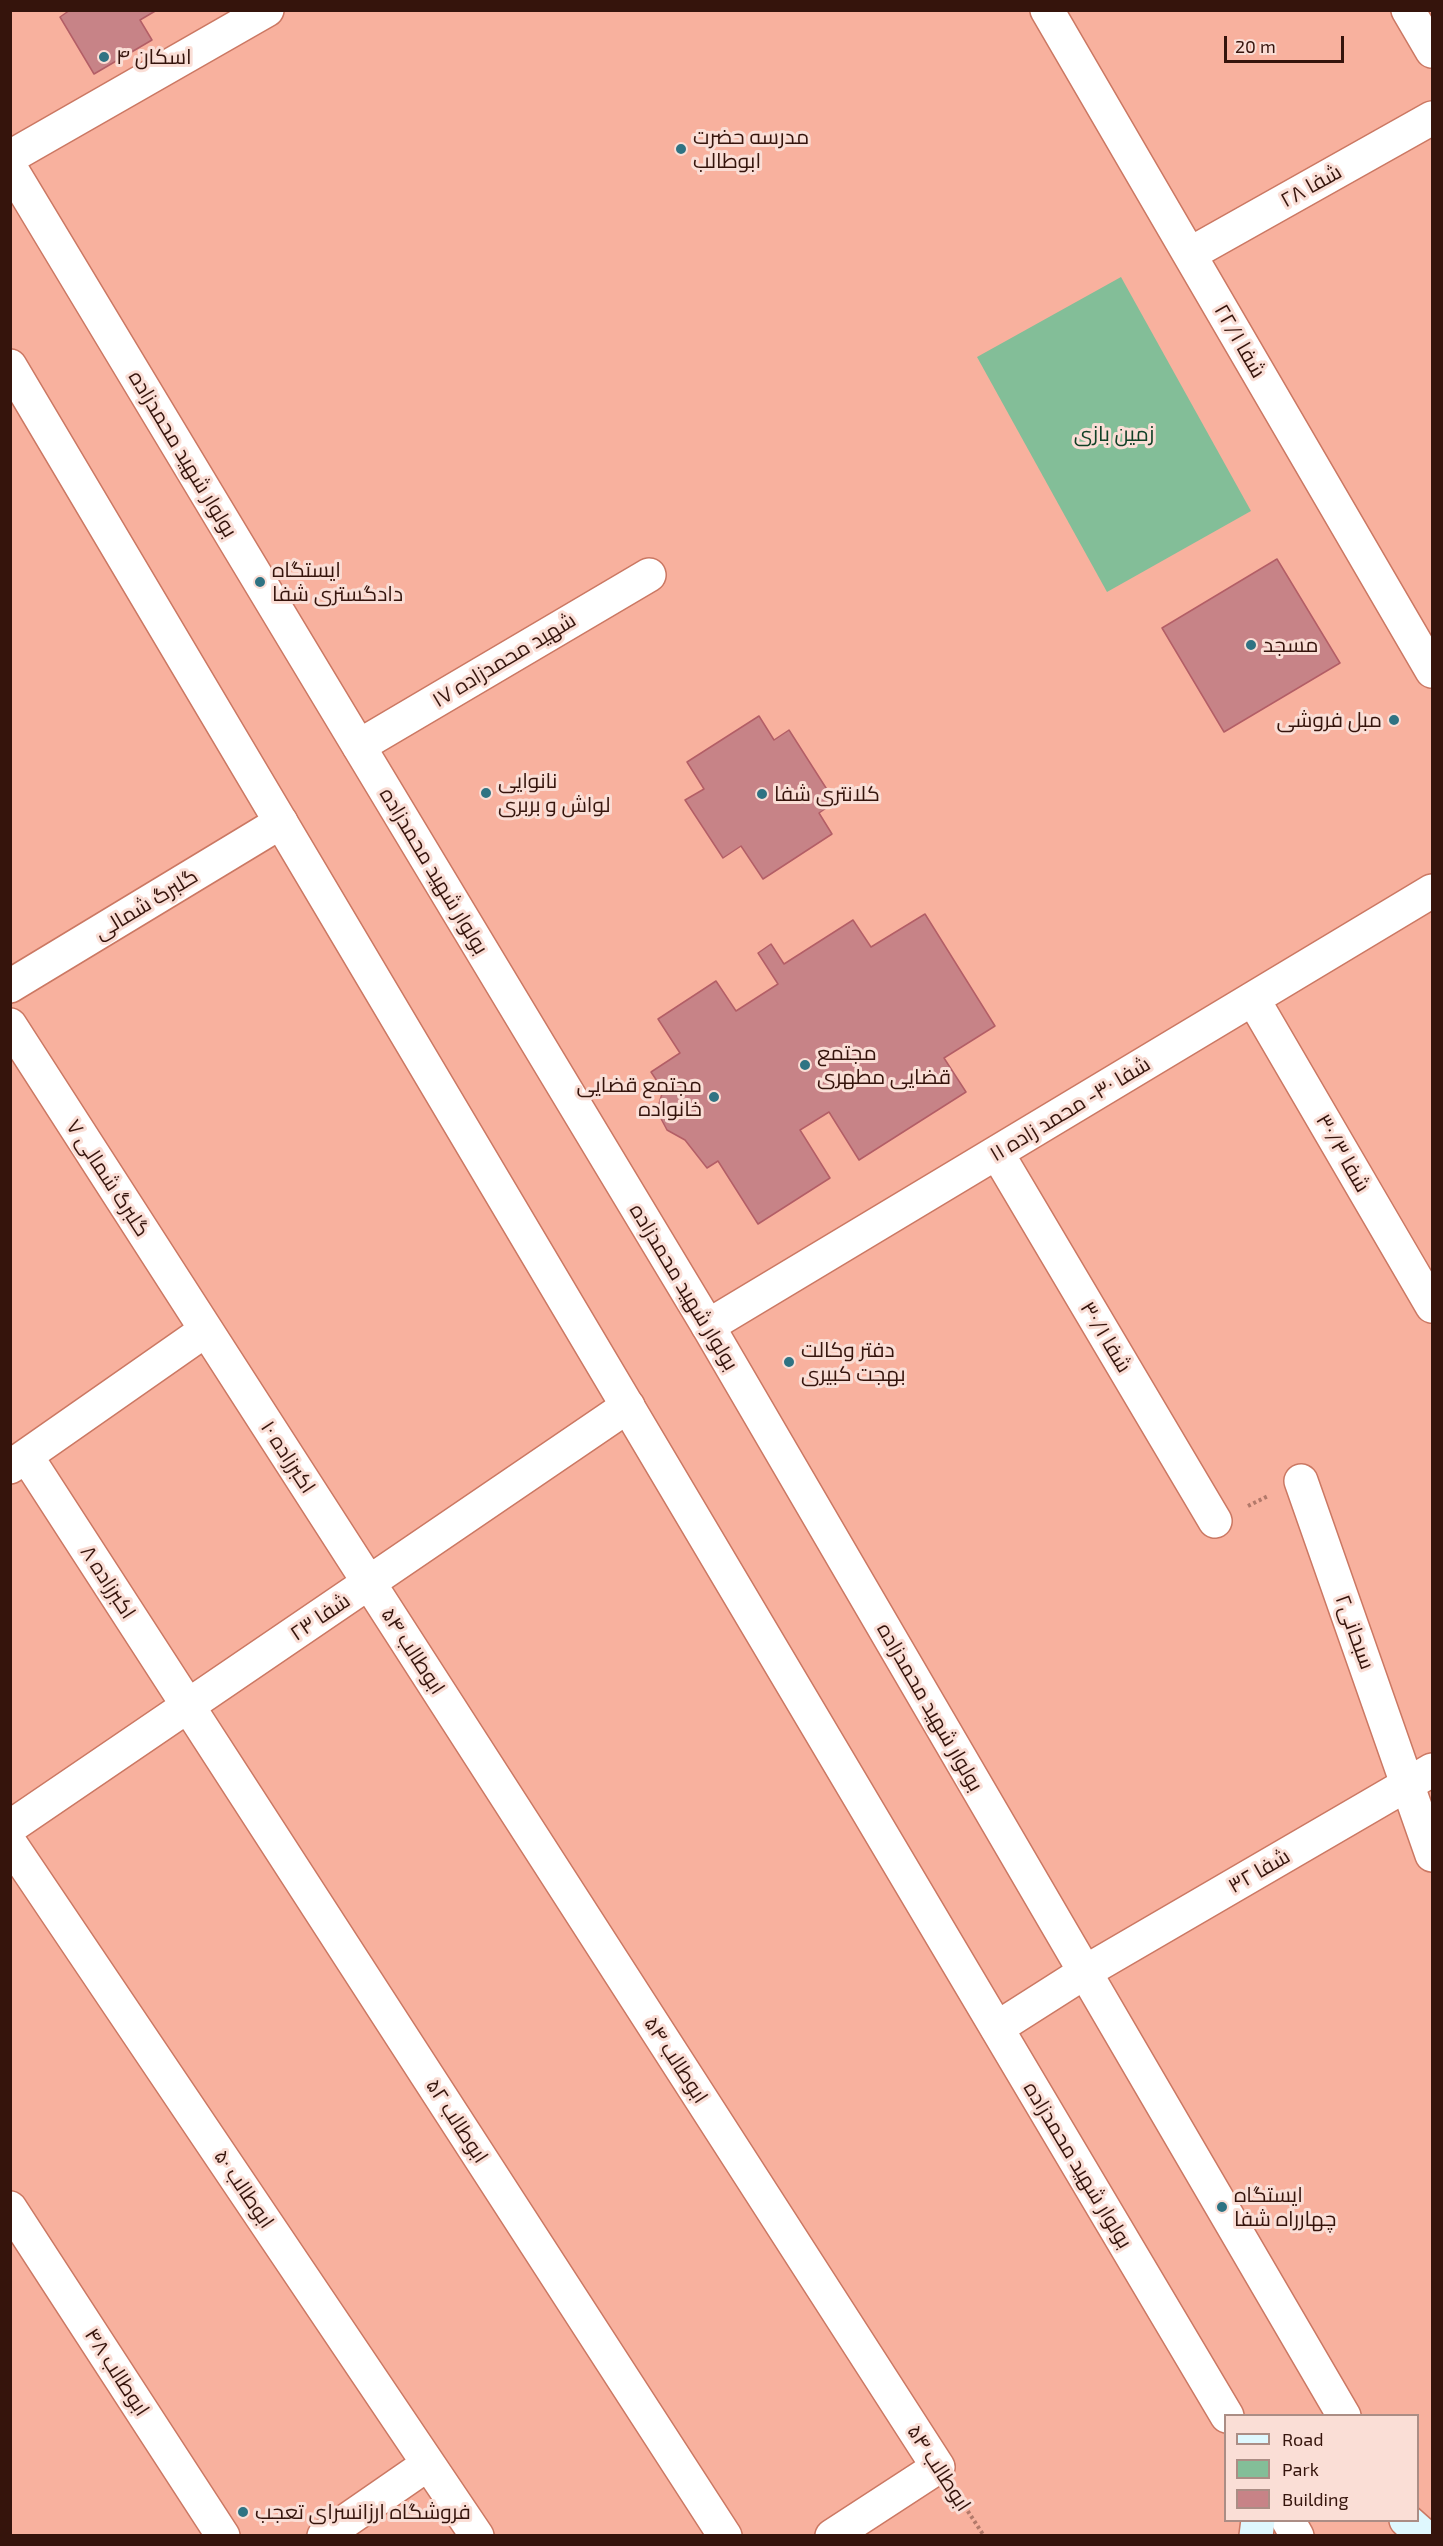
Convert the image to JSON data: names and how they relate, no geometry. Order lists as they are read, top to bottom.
{
  "streets": {
    "street": [
      "شفا ۲۸",
      "۲۲/۱ شفا",
      "بولوار شهید محمدزاده",
      "شهید محمدزاده ۱۷",
      "گلبرگ شمالی",
      "شفا ۳۰- محمد زاده ۱۱",
      "۳۰/۳ شفا",
      "گلبرگ شمالی ۷",
      "شفا ۳۰/۱",
      "اکبرزاده ۱۰",
      "اکبرزاده ۸",
      "شفا ۲۳",
      "سبحانی۲",
      "ابوطالب ۵۴",
      "شفا ۳۲",
      "ابوطالب ۵۲",
      "ابوطالب ۵۰",
      "ابوطالب ۴۸"
    ]
  },
  "crossings": [
    ["شفا ۲۸", "۲۲/۱ شفا"],
    ["بولوار شهید محمدزاده", "شهید محمدزاده ۱۷"],
    ["بولوار شهید محمدزاده", "گلبرگ شمالی"],
    ["بولوار شهید محمدزاده", "شفا ۳۰- محمد زاده ۱۱"],
    ["بولوار شهید محمدزاده", "شفا ۲۳"],
    ["بولوار شهید محمدزاده", "شفا ۳۲"],
    ["شفا ۳۰- محمد زاده ۱۱", "۳۰/۳ شفا"],
    ["شفا ۳۰- محمد زاده ۱۱", "شفا ۳۰/۱"],
    ["گلبرگ شمالی ۷", "اکبرزاده ۱۰"],
    ["اکبرزاده ۱۰", "شفا ۲۳"],
    ["اکبرزاده ۱۰", "ابوطالب ۵۴"],
    ["اکبرزاده ۸", "شفا ۲۳"],
    ["اکبرزاده ۸", "ابوطالب ۵۲"],
    ["شفا ۲۳", "ابوطالب ۵۴"],
    ["شفا ۲۳", "ابوطالب ۵۲"],
    ["سبحانی۲", "شفا ۳۲"]
  ],
  "parks": ["زمین بازی"],
  "places": [
    "اسکان ۴",
    "مدرسه حضرت ابوطالب",
    "ایستگاه دادگستری شفا",
    "مسجد",
    "مبل فروشی",
    "نانوایی لواش و بربری",
    "کلانتری شفا",
    "مجتمع قضایی مطهری",
    "مجتمع قضایی خانواده",
    "دفتر وکالت بهجت کبیری",
    "ایستگاه چهارراه شفا",
    "فروشگاه ارزانسرای تعجب"
  ],
  "legend": ["Road", "Park", "Building"],
  "scale_bar": "20 m"
}
